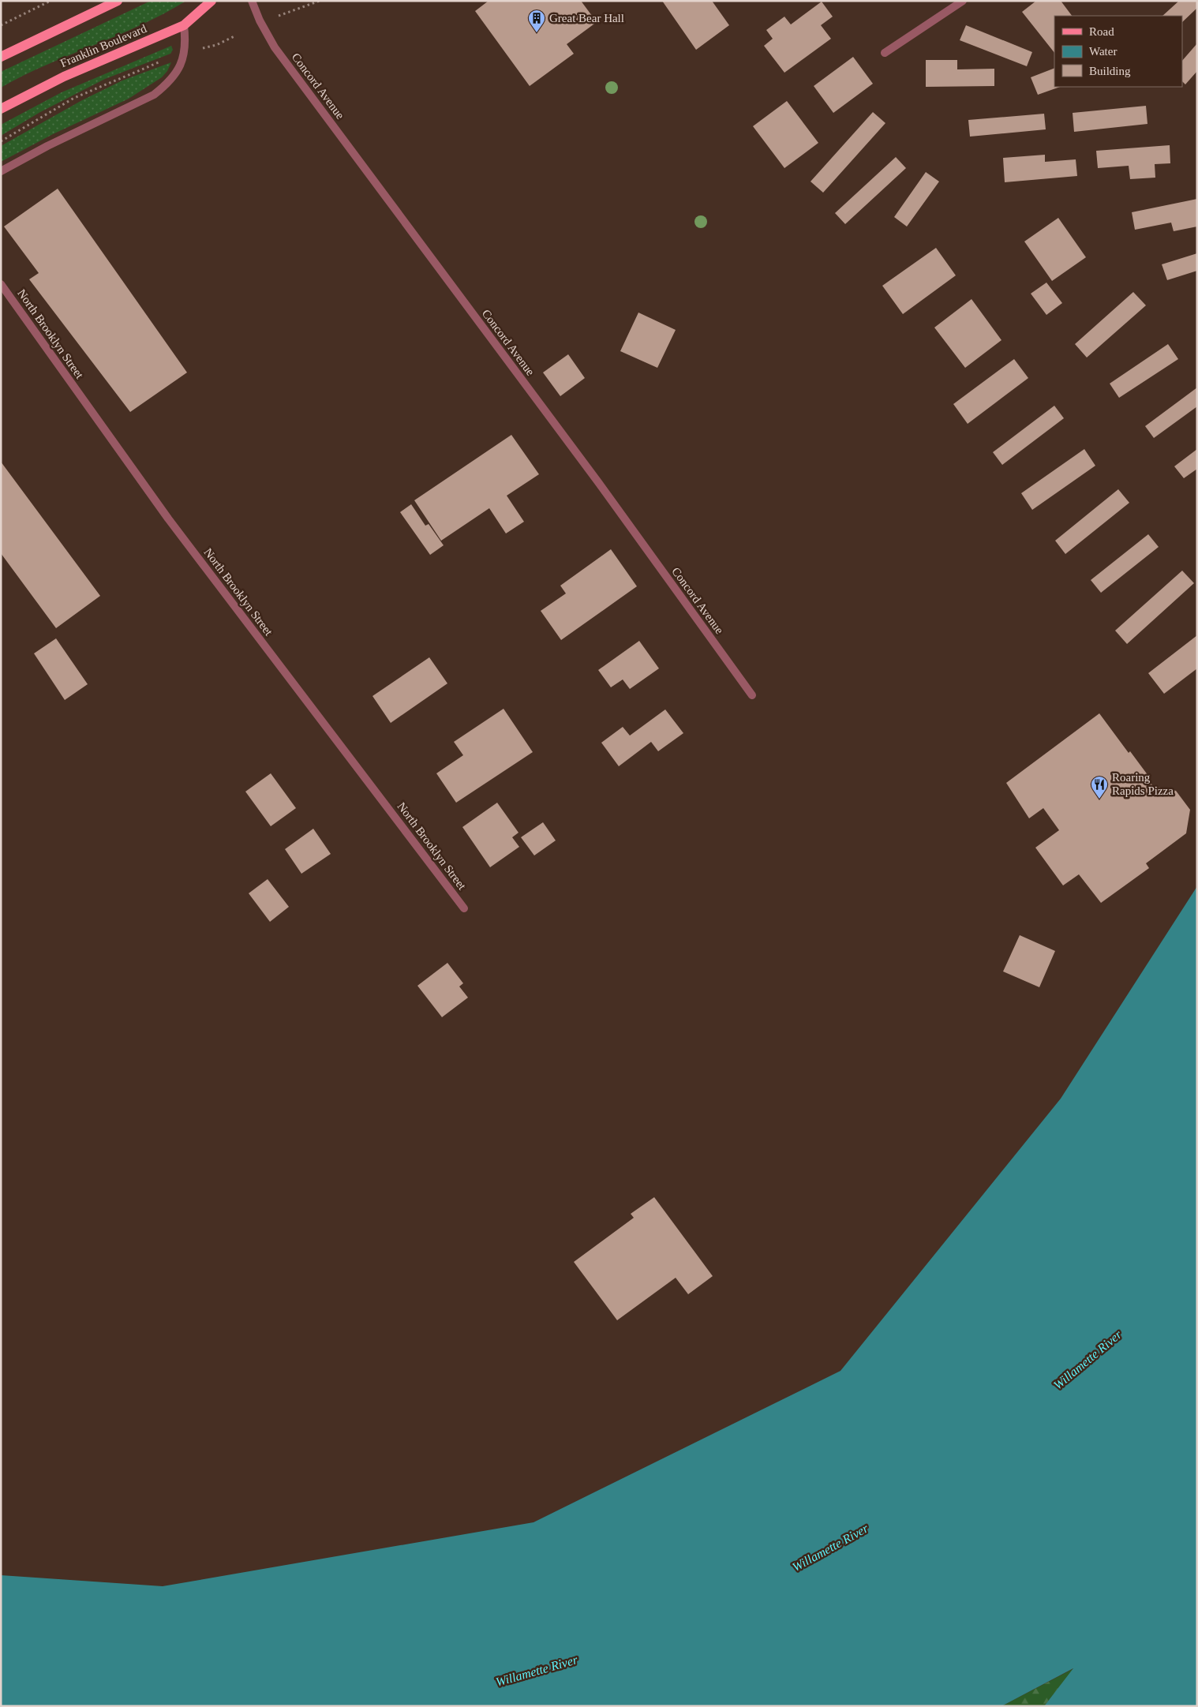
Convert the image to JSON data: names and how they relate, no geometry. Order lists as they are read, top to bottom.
{
  "streets": {
    "main road": ["Franklin Boulevard"],
    "street": ["Concord Avenue", "North Brooklyn Street"]
  },
  "water": ["Willamette River"],
  "places": {
    "building": ["Great Bear Hall"],
    "restaurant": ["Roaring Rapids Pizza"]
  },
  "legend": ["Road", "Water", "Building"]
}
